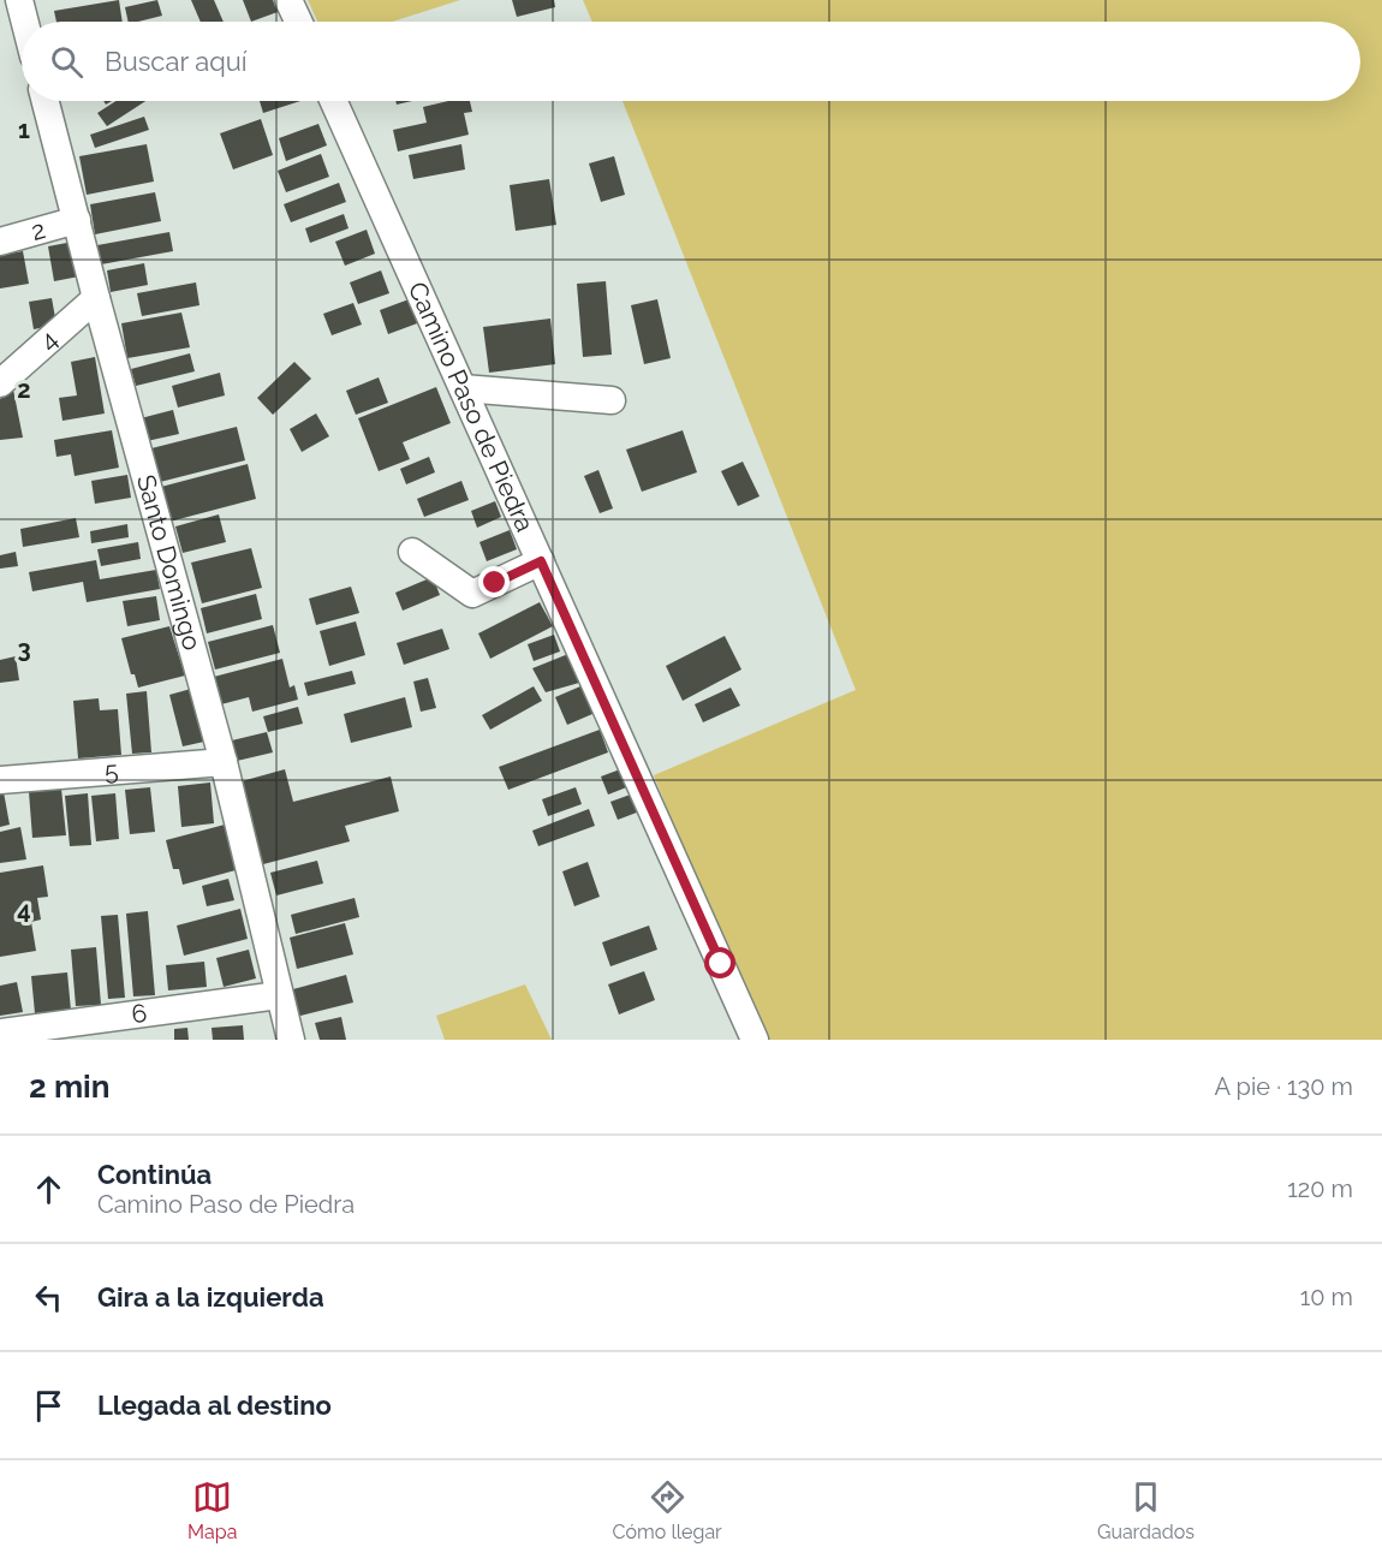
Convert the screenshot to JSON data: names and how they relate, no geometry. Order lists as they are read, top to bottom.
{
  "streets": {
    "street": [
      "2",
      "4",
      "Camino Paso de Piedra",
      "Santo Domingo",
      "5",
      "6"
    ]
  },
  "crossings": [
    ["2", "Santo Domingo"],
    ["4", "Santo Domingo"],
    ["Santo Domingo", "5"],
    ["Santo Domingo", "6"]
  ],
  "page": {
    "search": "Buscar aquí",
    "heading": ["2 min", "A pie · 130 m"],
    "list": [
      ["Continúa", "Camino Paso de Piedra", "120 m"],
      ["Gira a la izquierda", "10 m"],
      "Llegada al destino"
    ],
    "nav": ["Mapa", "Cómo llegar", "Guardados"]
  },
  "grid": {
    "rows": [
      "1",
      "2",
      "3",
      "4"
    ]
  }
}
